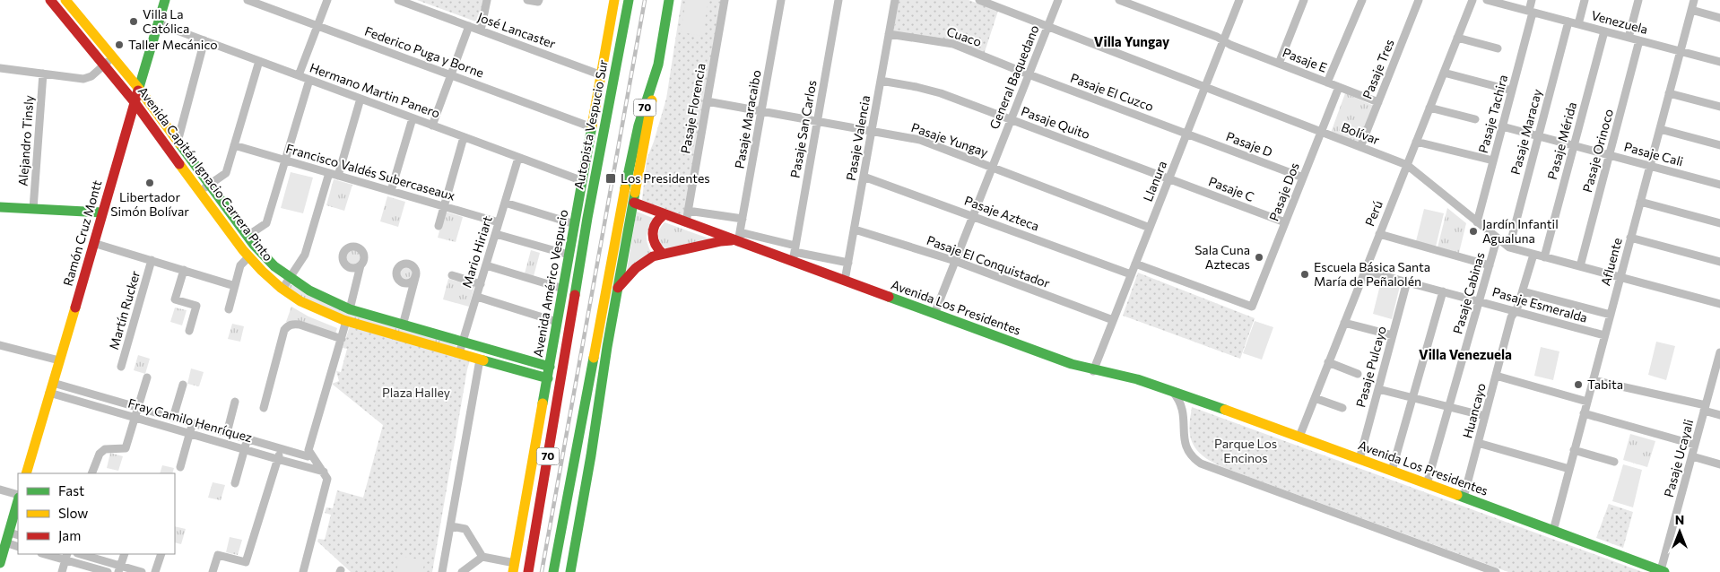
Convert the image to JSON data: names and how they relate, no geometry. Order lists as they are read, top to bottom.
{
  "streets": {
    "main road": [
      "70",
      "Autopista Vespucio Sur",
      "Avenida Capitán Ignacio Carrera Pinto",
      "Ramón Cruz Montt",
      "Avenida Américo Vespucio",
      "Avenida Los Presidentes"
    ],
    "street": [
      "Venezuela",
      "José Lancaster",
      "Cuaco",
      "Federico Puga y Borne",
      "Pasaje E",
      "Pasaje Tres",
      "General Baquedano",
      "Hermano Martin Panero",
      "Pasaje El Cuzco",
      "Pasaje Florencia",
      "Pasaje Tachira",
      "Pasaje Maracaibo",
      "Pasaje Quito",
      "Pasaje San Carlos",
      "Pasaje Maracay",
      "Bolívar",
      "Pasaje Valencia",
      "Pasaje Yungay",
      "Alejandro Tinsly",
      "Pasaje Mérida",
      "Pasaje D",
      "Pasaje Orinoco",
      "Pasaje Cali",
      "Francisco Valdés Subercaseaux",
      "Llanura",
      "Pasaje C",
      "Pasaje Dos",
      "Pasaje Azteca",
      "Perú",
      "Mario Hiriart",
      "Pasaje El Conquistador",
      "Afluente",
      "Pasaje Cabinas",
      "Pasaje Esmeralda",
      "Martín Rucker",
      "Pasaje Pulcayo",
      "Huancayo",
      "Fray Camilo Henríquez",
      "Pasaje Ucayali"
    ]
  },
  "crossings": [
    ["Venezuela", "Pasaje Tachira"],
    ["Venezuela", "Pasaje Maracay"],
    ["Venezuela", "Pasaje Mérida"],
    ["Venezuela", "Pasaje Orinoco"],
    ["Venezuela", "Afluente"],
    ["José Lancaster", "Avenida Américo Vespucio"],
    ["Cuaco", "General Baquedano"],
    ["Cuaco", "Pasaje El Cuzco"],
    ["Cuaco", "Pasaje Valencia"],
    ["Federico Puga y Borne", "Avenida Américo Vespucio"],
    ["Pasaje E", "Pasaje Tres"],
    ["Pasaje E", "Llanura"],
    ["Pasaje E", "Pasaje Dos"],
    ["Pasaje Tres", "Bolívar"],
    ["General Baquedano", "Pasaje El Cuzco"],
    ["General Baquedano", "Pasaje Quito"],
    ["General Baquedano", "Bolívar"],
    ["General Baquedano", "Pasaje Yungay"],
    ["General Baquedano", "Pasaje Azteca"],
    ["General Baquedano", "Pasaje El Conquistador"],
    ["General Baquedano", "Avenida Los Presidentes"],
    ["Hermano Martin Panero", "Ramón Cruz Montt"],
    ["Hermano Martin Panero", "Mario Hiriart"],
    ["Hermano Martin Panero", "Avenida Américo Vespucio"],
    ["Pasaje El Cuzco", "Pasaje D"],
    ["Pasaje El Cuzco", "Llanura"],
    ["Pasaje Florencia", "Pasaje Yungay"],
    ["Pasaje Florencia", "Avenida Los Presidentes"],
    ["Pasaje Tachira", "Bolívar"],
    ["Pasaje Tachira", "Pasaje Cali"],
    ["Pasaje Maracaibo", "Pasaje Yungay"],
    ["Pasaje Maracaibo", "Avenida Los Presidentes"],
    ["Pasaje Quito", "Pasaje Valencia"],
    ["Pasaje Quito", "Llanura"],
    ["Pasaje Quito", "Pasaje C"],
    ["Pasaje San Carlos", "Pasaje Yungay"],
    ["Pasaje San Carlos", "Avenida Los Presidentes"],
    ["Pasaje Maracay", "Bolívar"],
    ["Pasaje Maracay", "Pasaje Cali"],
    ["Bolívar", "Pasaje Mérida"],
    ["Bolívar", "Pasaje Orinoco"],
    ["Bolívar", "Llanura"],
    ["Bolívar", "Pasaje Dos"],
    ["Bolívar", "Perú"],
    ["Bolívar", "Afluente"],
    ["Bolívar", "Pasaje Cabinas"],
    ["Bolívar", "Huancayo"],
    ["Pasaje Valencia", "Pasaje Yungay"],
    ["Pasaje Valencia", "Pasaje Azteca"],
    ["Pasaje Valencia", "Pasaje El Conquistador"],
    ["Pasaje Valencia", "Avenida Los Presidentes"],
    ["Pasaje Yungay", "Llanura"],
    ["Pasaje Mérida", "Pasaje Cali"],
    ["Pasaje D", "Llanura"],
    ["Pasaje D", "Pasaje Dos"],
    ["Pasaje Orinoco", "Pasaje Cali"],
    ["Pasaje Cali", "Afluente"],
    ["Francisco Valdés Subercaseaux", "Mario Hiriart"],
    ["Avenida Capitán Ignacio Carrera Pinto", "Ramón Cruz Montt"],
    ["Avenida Capitán Ignacio Carrera Pinto", "Mario Hiriart"],
    ["Avenida Capitán Ignacio Carrera Pinto", "Avenida Américo Vespucio"],
    ["Llanura", "Pasaje C"],
    ["Llanura", "Pasaje Dos"],
    ["Llanura", "Pasaje Azteca"],
    ["Llanura", "Pasaje El Conquistador"],
    ["Llanura", "Avenida Los Presidentes"],
    ["Pasaje C", "Pasaje Dos"],
    ["Perú", "Pasaje Esmeralda"],
    ["Perú", "Avenida Los Presidentes"],
    ["Ramón Cruz Montt", "Fray Camilo Henríquez"],
    ["Afluente", "Pasaje Esmeralda"],
    ["Afluente", "Avenida Los Presidentes"],
    ["Pasaje Cabinas", "Pasaje Esmeralda"],
    ["Pasaje Cabinas", "Avenida Los Presidentes"],
    ["Pasaje Esmeralda", "Pasaje Pulcayo"],
    ["Pasaje Esmeralda", "Huancayo"],
    ["Avenida Los Presidentes", "Pasaje Pulcayo"],
    ["Avenida Los Presidentes", "Huancayo"],
    ["Avenida Los Presidentes", "Pasaje Ucayali"]
  ],
  "districts": ["Villa Yungay", "Villa Venezuela"],
  "parks": ["Plaza Halley", "Parque Los Encinos"],
  "places": {
    "other": [
      "Villa La Católica",
      "Taller Mecánico",
      "Libertador Simón Bolívar",
      "Jardín Infantil Agualuna",
      "Sala Cuna Aztecas",
      "Escuela Básica Santa María de Peñalolén",
      "Tabita"
    ],
    "transit": ["Los Presidentes"]
  },
  "legend": ["Fast", "Slow", "Jam"],
  "north": "top"
}
